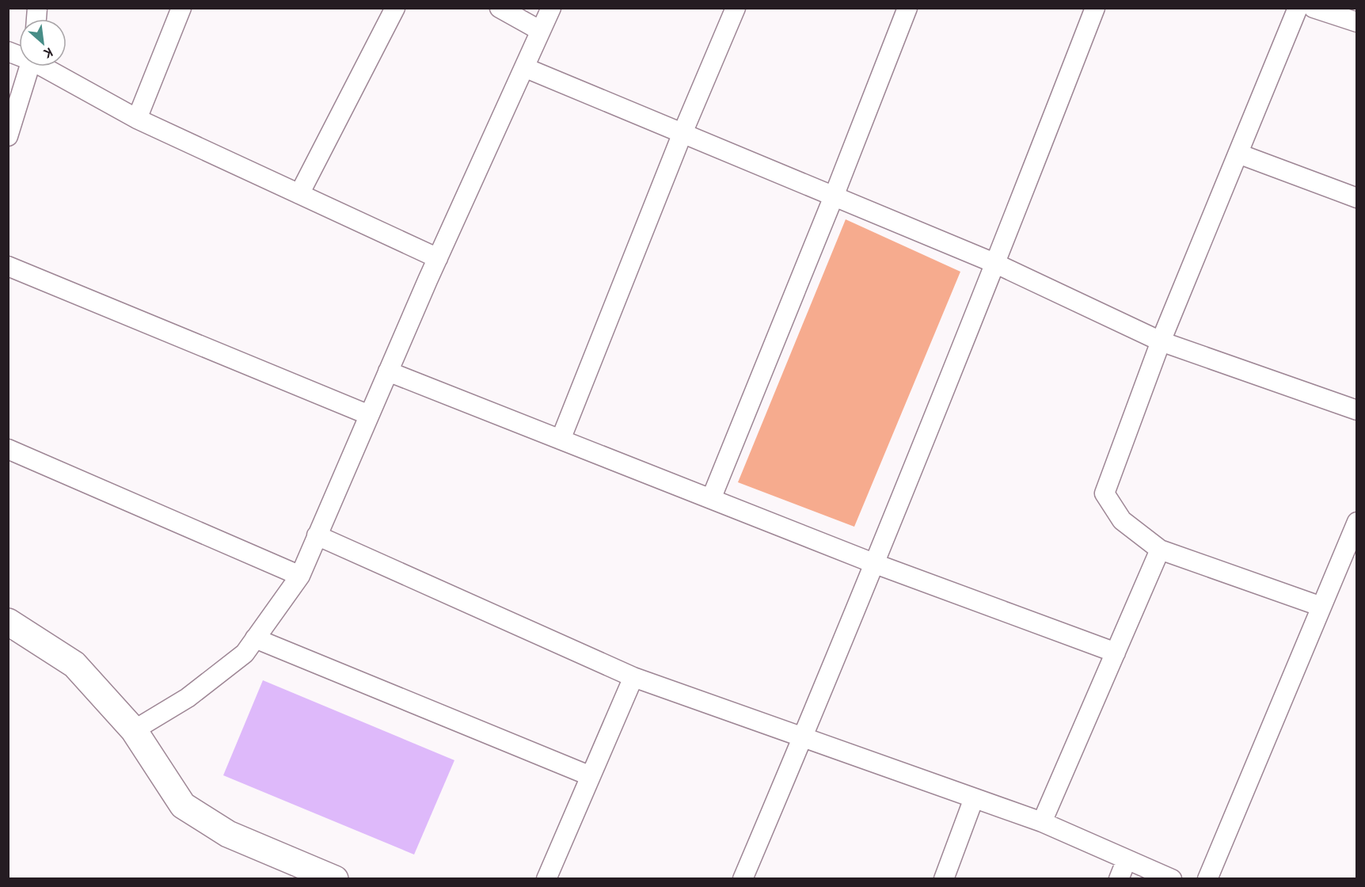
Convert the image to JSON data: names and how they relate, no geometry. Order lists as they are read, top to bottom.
{
  "north": "bottom right"
}
